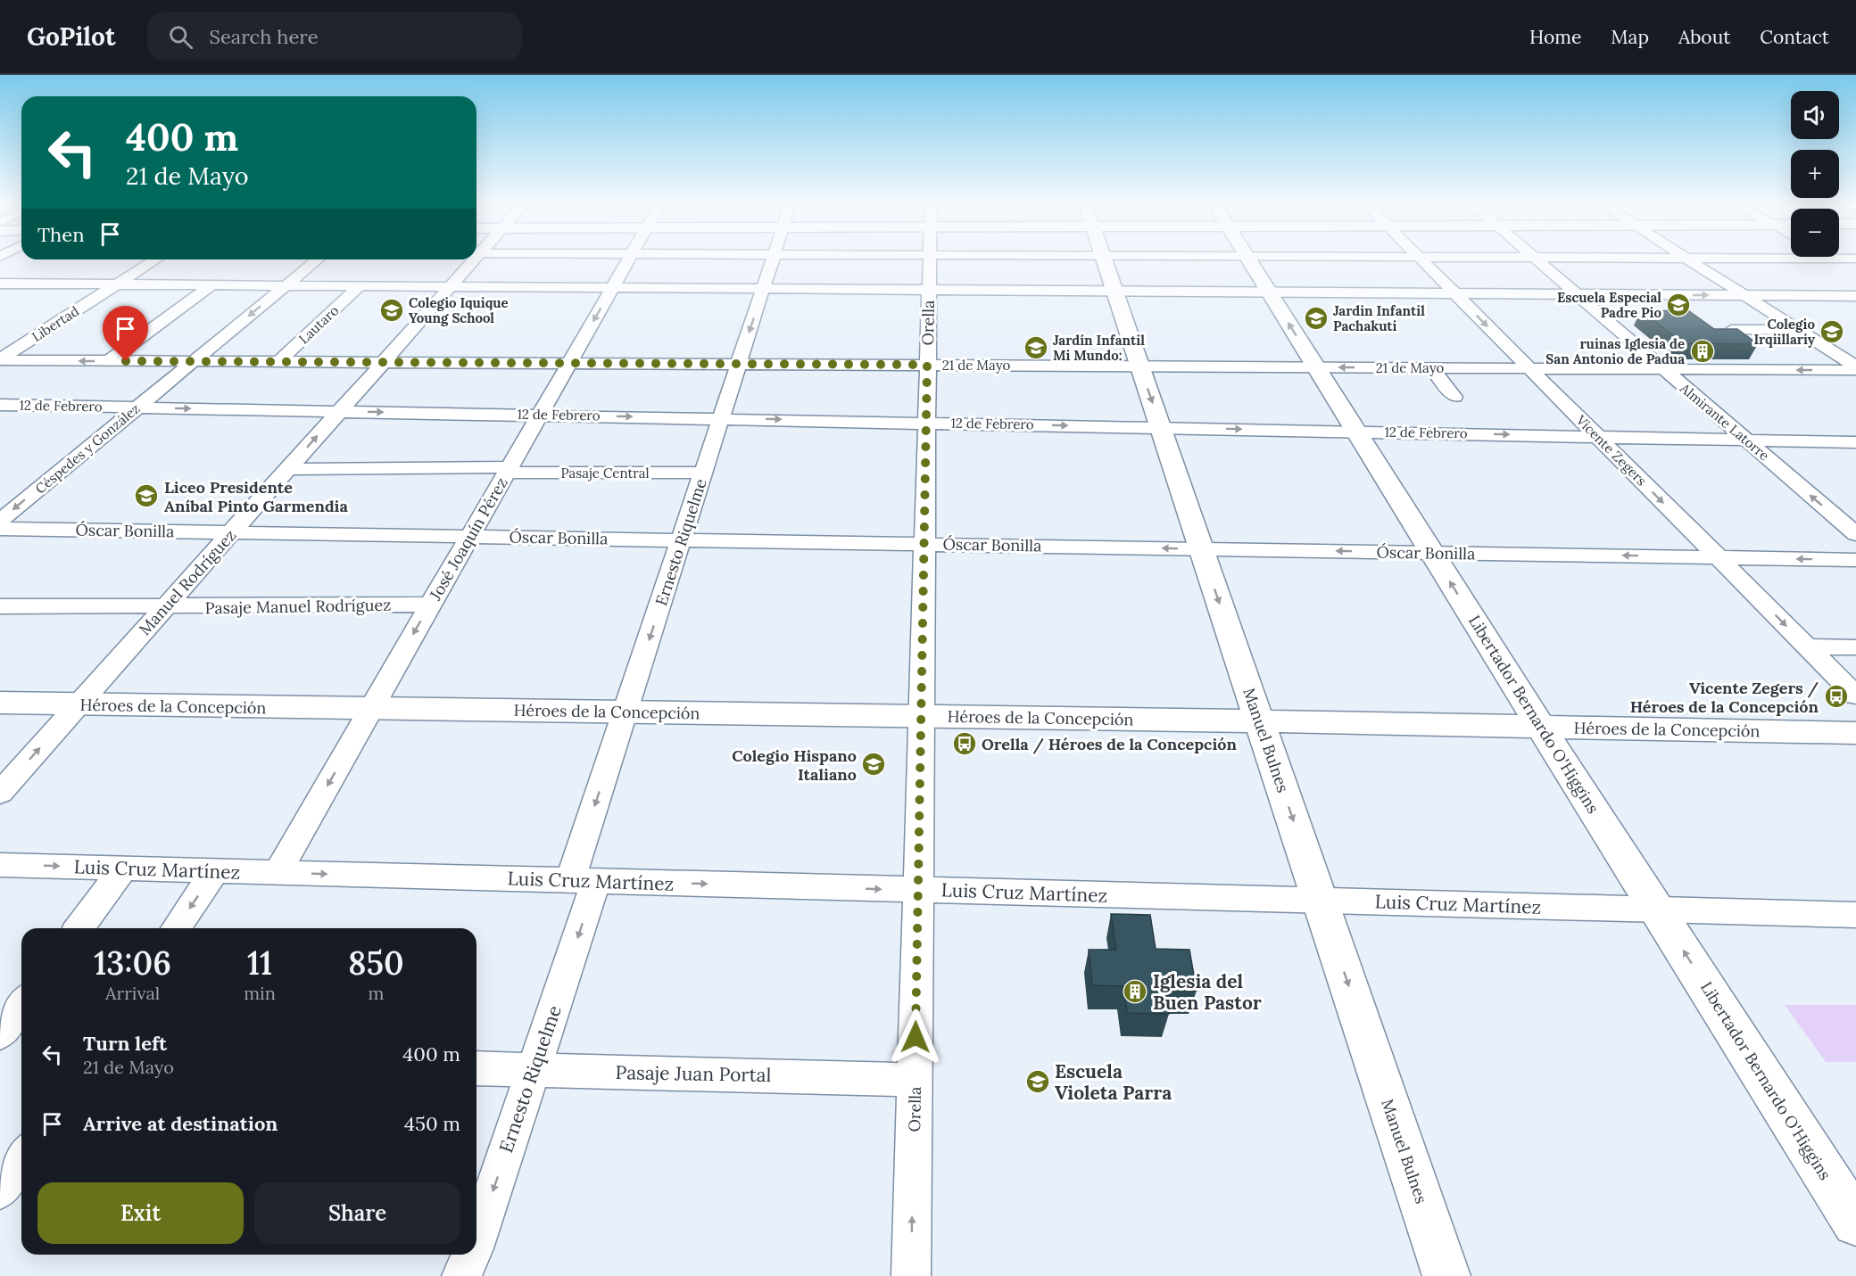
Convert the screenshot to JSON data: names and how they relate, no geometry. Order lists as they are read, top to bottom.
{
  "streets": {
    "main road": ["Héroes de la Concepción", "Libertador Bernardo O'Higgins", "Manuel Bulnes"],
    "street": [
      "Orella",
      "Libertad",
      "Lautaro",
      "21 de Mayo",
      "12 de Febrero",
      "Almirante Latorre",
      "Céspedes y González",
      "Vicente Zegers",
      "Pasaje Central",
      "Óscar Bonilla",
      "José Joaquín Pérez",
      "Ernesto Riquelme",
      "Manuel Rodríguez",
      "Pasaje Manuel Rodríguez",
      "Luis Cruz Martínez",
      "Pasaje Juan Portal"
    ]
  },
  "crossings": [
    ["Orella", "21 de Mayo"],
    ["Orella", "12 de Febrero"],
    ["Orella", "Óscar Bonilla"],
    ["Orella", "Héroes de la Concepción"],
    ["Orella", "Luis Cruz Martínez"],
    ["Orella", "Pasaje Juan Portal"],
    ["Libertad", "21 de Mayo"],
    ["Lautaro", "21 de Mayo"],
    ["21 de Mayo", "Almirante Latorre"],
    ["21 de Mayo", "Céspedes y González"],
    ["21 de Mayo", "Vicente Zegers"],
    ["21 de Mayo", "José Joaquín Pérez"],
    ["21 de Mayo", "Ernesto Riquelme"],
    ["21 de Mayo", "Manuel Rodríguez"],
    ["21 de Mayo", "Libertador Bernardo O'Higgins"],
    ["21 de Mayo", "Manuel Bulnes"],
    ["12 de Febrero", "Almirante Latorre"],
    ["12 de Febrero", "Céspedes y González"],
    ["12 de Febrero", "Vicente Zegers"],
    ["12 de Febrero", "José Joaquín Pérez"],
    ["12 de Febrero", "Ernesto Riquelme"],
    ["12 de Febrero", "Manuel Rodríguez"],
    ["12 de Febrero", "Libertador Bernardo O'Higgins"],
    ["12 de Febrero", "Manuel Bulnes"],
    ["Vicente Zegers", "Óscar Bonilla"],
    ["Pasaje Central", "José Joaquín Pérez"],
    ["Pasaje Central", "Ernesto Riquelme"],
    ["Pasaje Central", "Manuel Rodríguez"],
    ["Óscar Bonilla", "José Joaquín Pérez"],
    ["Óscar Bonilla", "Ernesto Riquelme"],
    ["Óscar Bonilla", "Manuel Rodríguez"],
    ["Óscar Bonilla", "Libertador Bernardo O'Higgins"],
    ["Óscar Bonilla", "Manuel Bulnes"],
    ["José Joaquín Pérez", "Pasaje Manuel Rodríguez"],
    ["José Joaquín Pérez", "Héroes de la Concepción"],
    ["José Joaquín Pérez", "Luis Cruz Martínez"],
    ["Ernesto Riquelme", "Héroes de la Concepción"],
    ["Ernesto Riquelme", "Luis Cruz Martínez"],
    ["Ernesto Riquelme", "Pasaje Juan Portal"],
    ["Manuel Rodríguez", "Pasaje Manuel Rodríguez"],
    ["Manuel Rodríguez", "Héroes de la Concepción"],
    ["Héroes de la Concepción", "Libertador Bernardo O'Higgins"],
    ["Héroes de la Concepción", "Manuel Bulnes"],
    ["Libertador Bernardo O'Higgins", "Luis Cruz Martínez"],
    ["Manuel Bulnes", "Luis Cruz Martínez"]
  ],
  "one_way": [
    "Céspedes y González",
    "Vicente Zegers",
    "Óscar Bonilla",
    "José Joaquín Pérez",
    "Ernesto Riquelme",
    "Libertador Bernardo O'Higgins",
    "Manuel Bulnes",
    "Luis Cruz Martínez"
  ],
  "places": {
    "school or university": [
      "Escuela Especial Padre Pio",
      "Colegio Iquique Young School",
      "Jardin Infantil Pachakuti",
      "Colegio Irqiillariy",
      "Jardín Infantil Mi Mundo:",
      "Liceo Presidente Aníbal Pinto Garmendia",
      "Colegio Hispano Italiano",
      "Escuela Violeta Parra"
    ],
    "building": ["ruinas Iglesia de San Antonio de Padua", "Iglesia del Buen Pastor"],
    "bus stop": ["Vicente Zegers / Héroes de la Concepción", "Orella / Héroes de la Concepción"]
  },
  "page": {
    "header": "GoPilot",
    "search": "Search here",
    "nav": [
      "Home",
      "Map",
      "About",
      "Contact"
    ],
    "map_buttons": ["+", "−"],
    "turn": ["400 m", "21 de Mayo"],
    "then": "Then",
    "eta": [
      "13:06",
      "Arrival",
      "11",
      "min",
      "850",
      "m"
    ],
    "list": [
      {
        "name": "Turn left",
        "note": "21 de Mayo",
        "value": "400 m"
      },
      {
        "name": "Arrive at destination",
        "value": "450 m"
      }
    ],
    "buttons": ["Exit", "Share"]
  }
}
